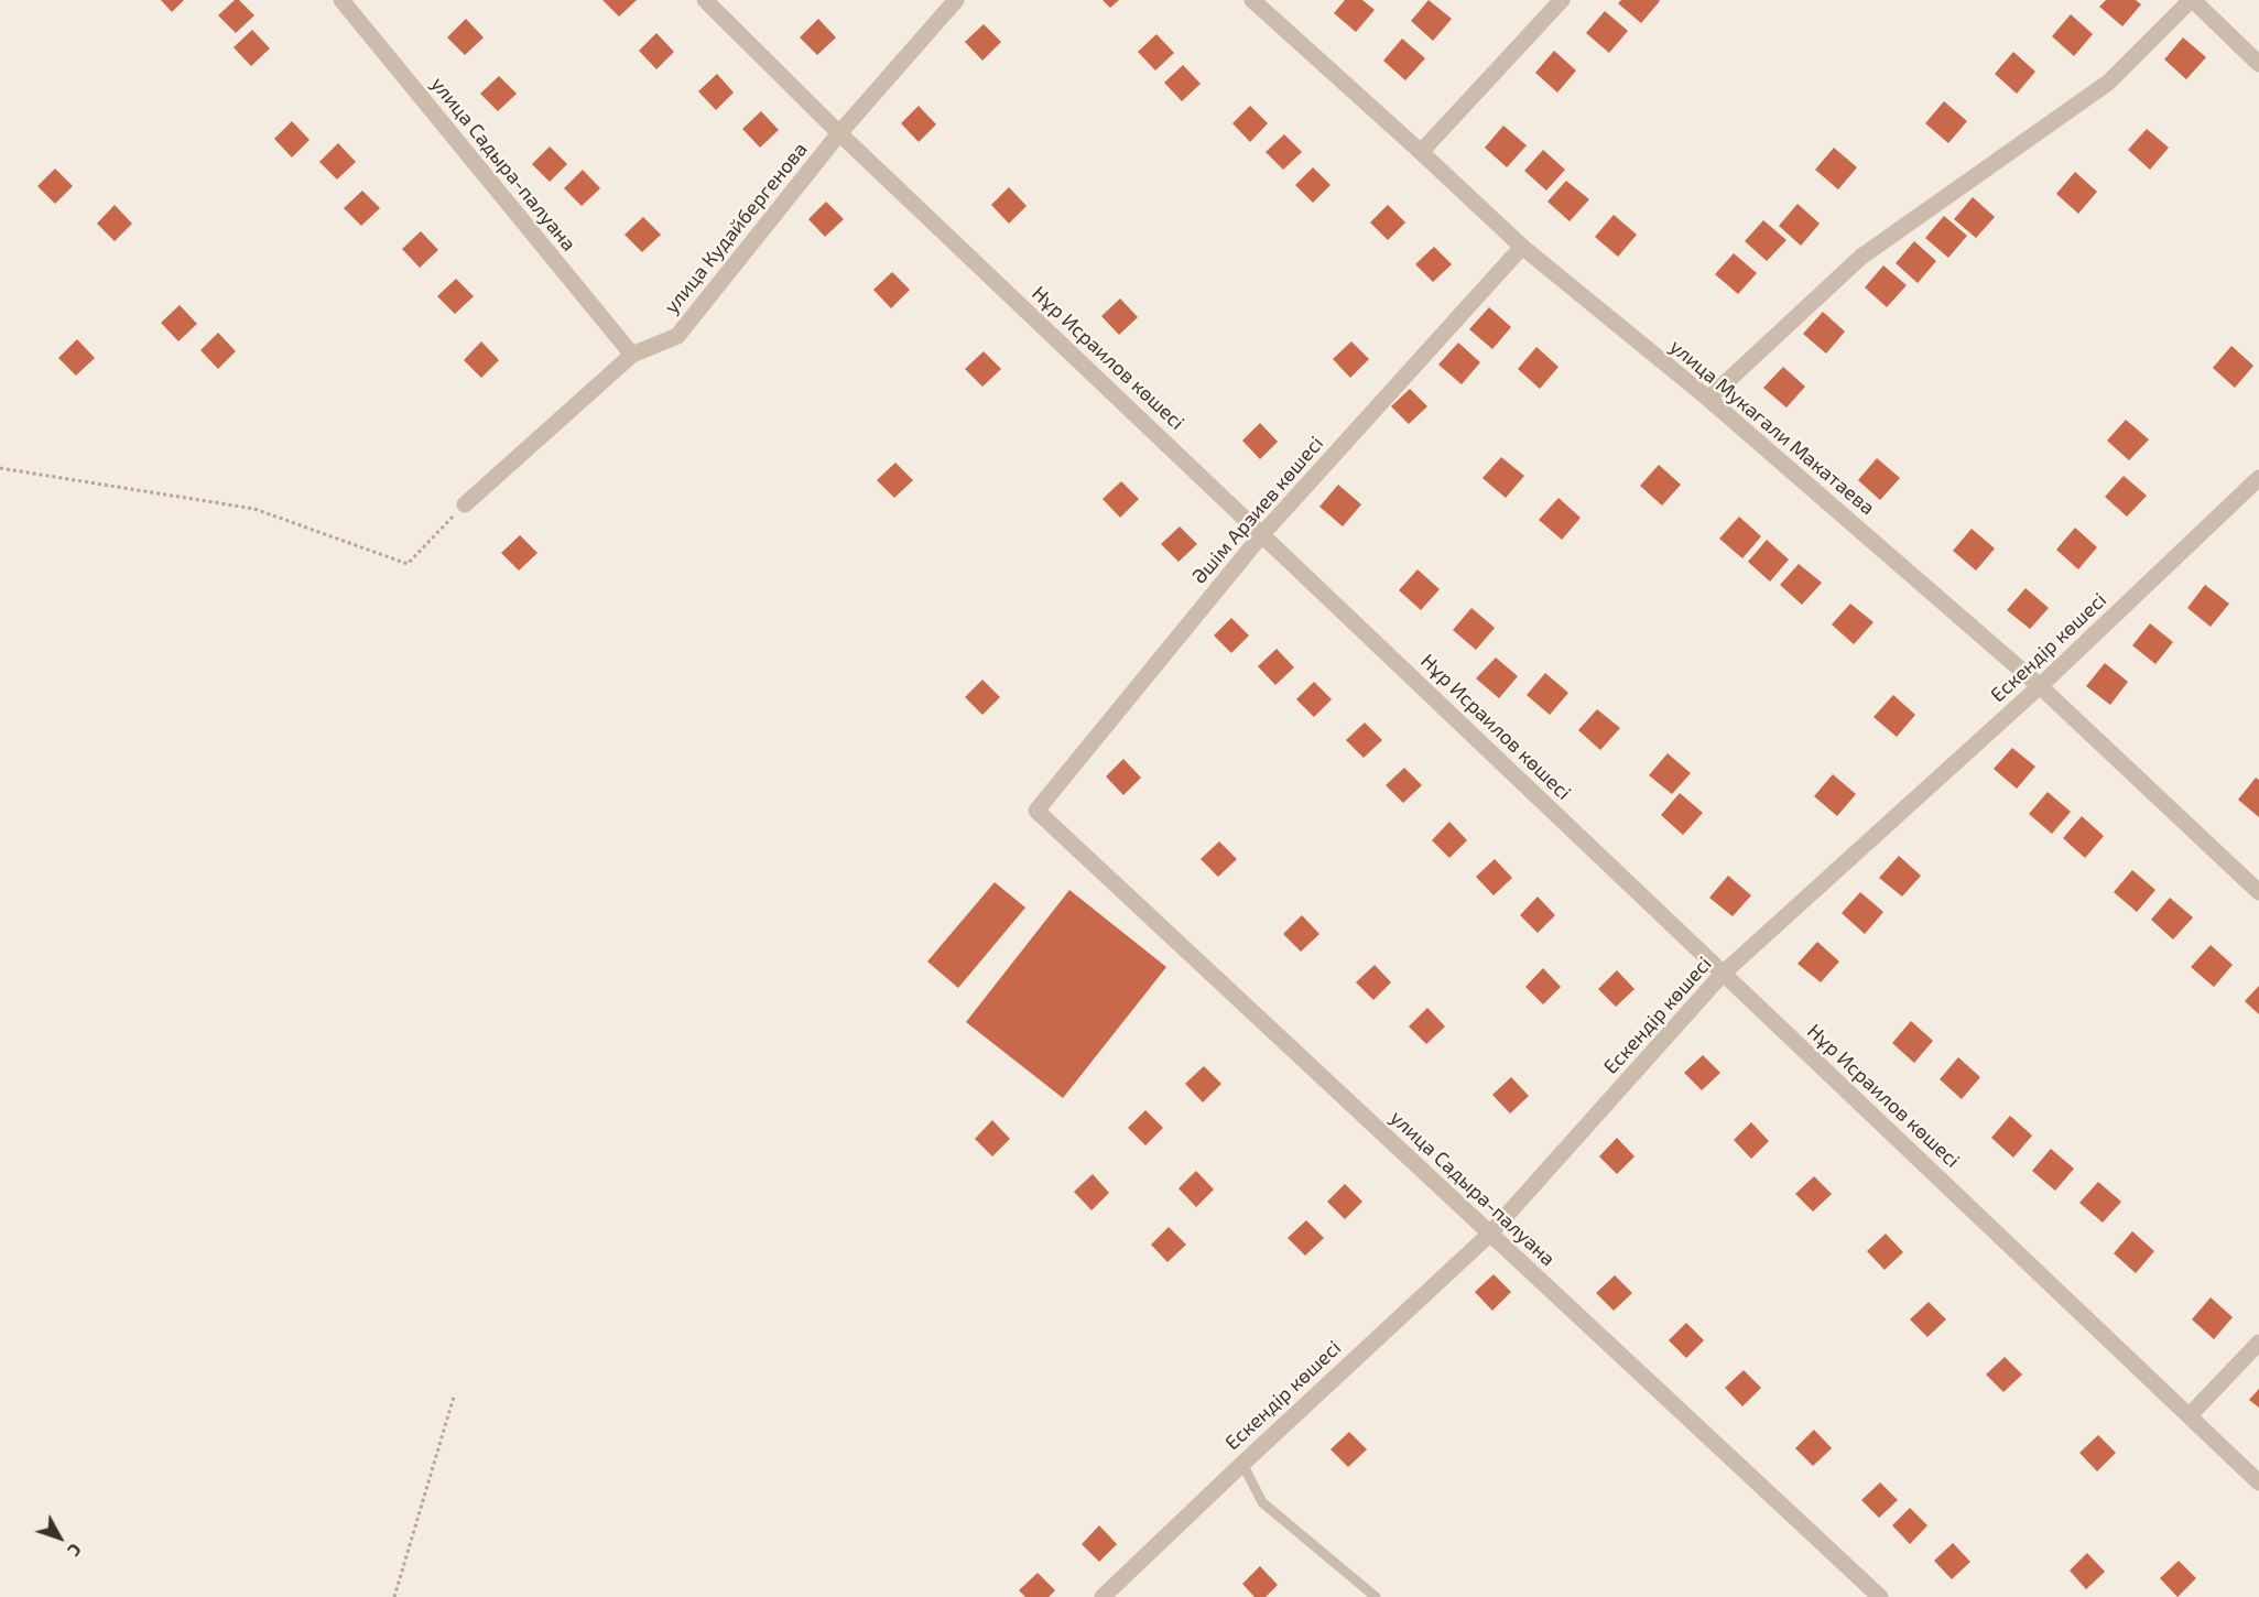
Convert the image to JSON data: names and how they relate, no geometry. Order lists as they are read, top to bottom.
{
  "streets": {
    "street": [
      "улица Садыра-палуана",
      "улица Кудайбергенова",
      "Нұр Исраилов көшесі",
      "улица Мукагали Макатаева",
      "Әшім Арзиев көшесі",
      "Ескендір көшесі"
    ]
  },
  "crossings": [
    ["улица Садыра-палуана", "улица Кудайбергенова"],
    ["улица Садыра-палуана", "Әшім Арзиев көшесі"],
    ["улица Садыра-палуана", "Ескендір көшесі"],
    ["улица Кудайбергенова", "Нұр Исраилов көшесі"],
    ["Нұр Исраилов көшесі", "Әшім Арзиев көшесі"],
    ["Нұр Исраилов көшесі", "Ескендір көшесі"],
    ["улица Мукагали Макатаева", "Әшім Арзиев көшесі"],
    ["улица Мукагали Макатаева", "Ескендір көшесі"]
  ],
  "north": "bottom right"
}
